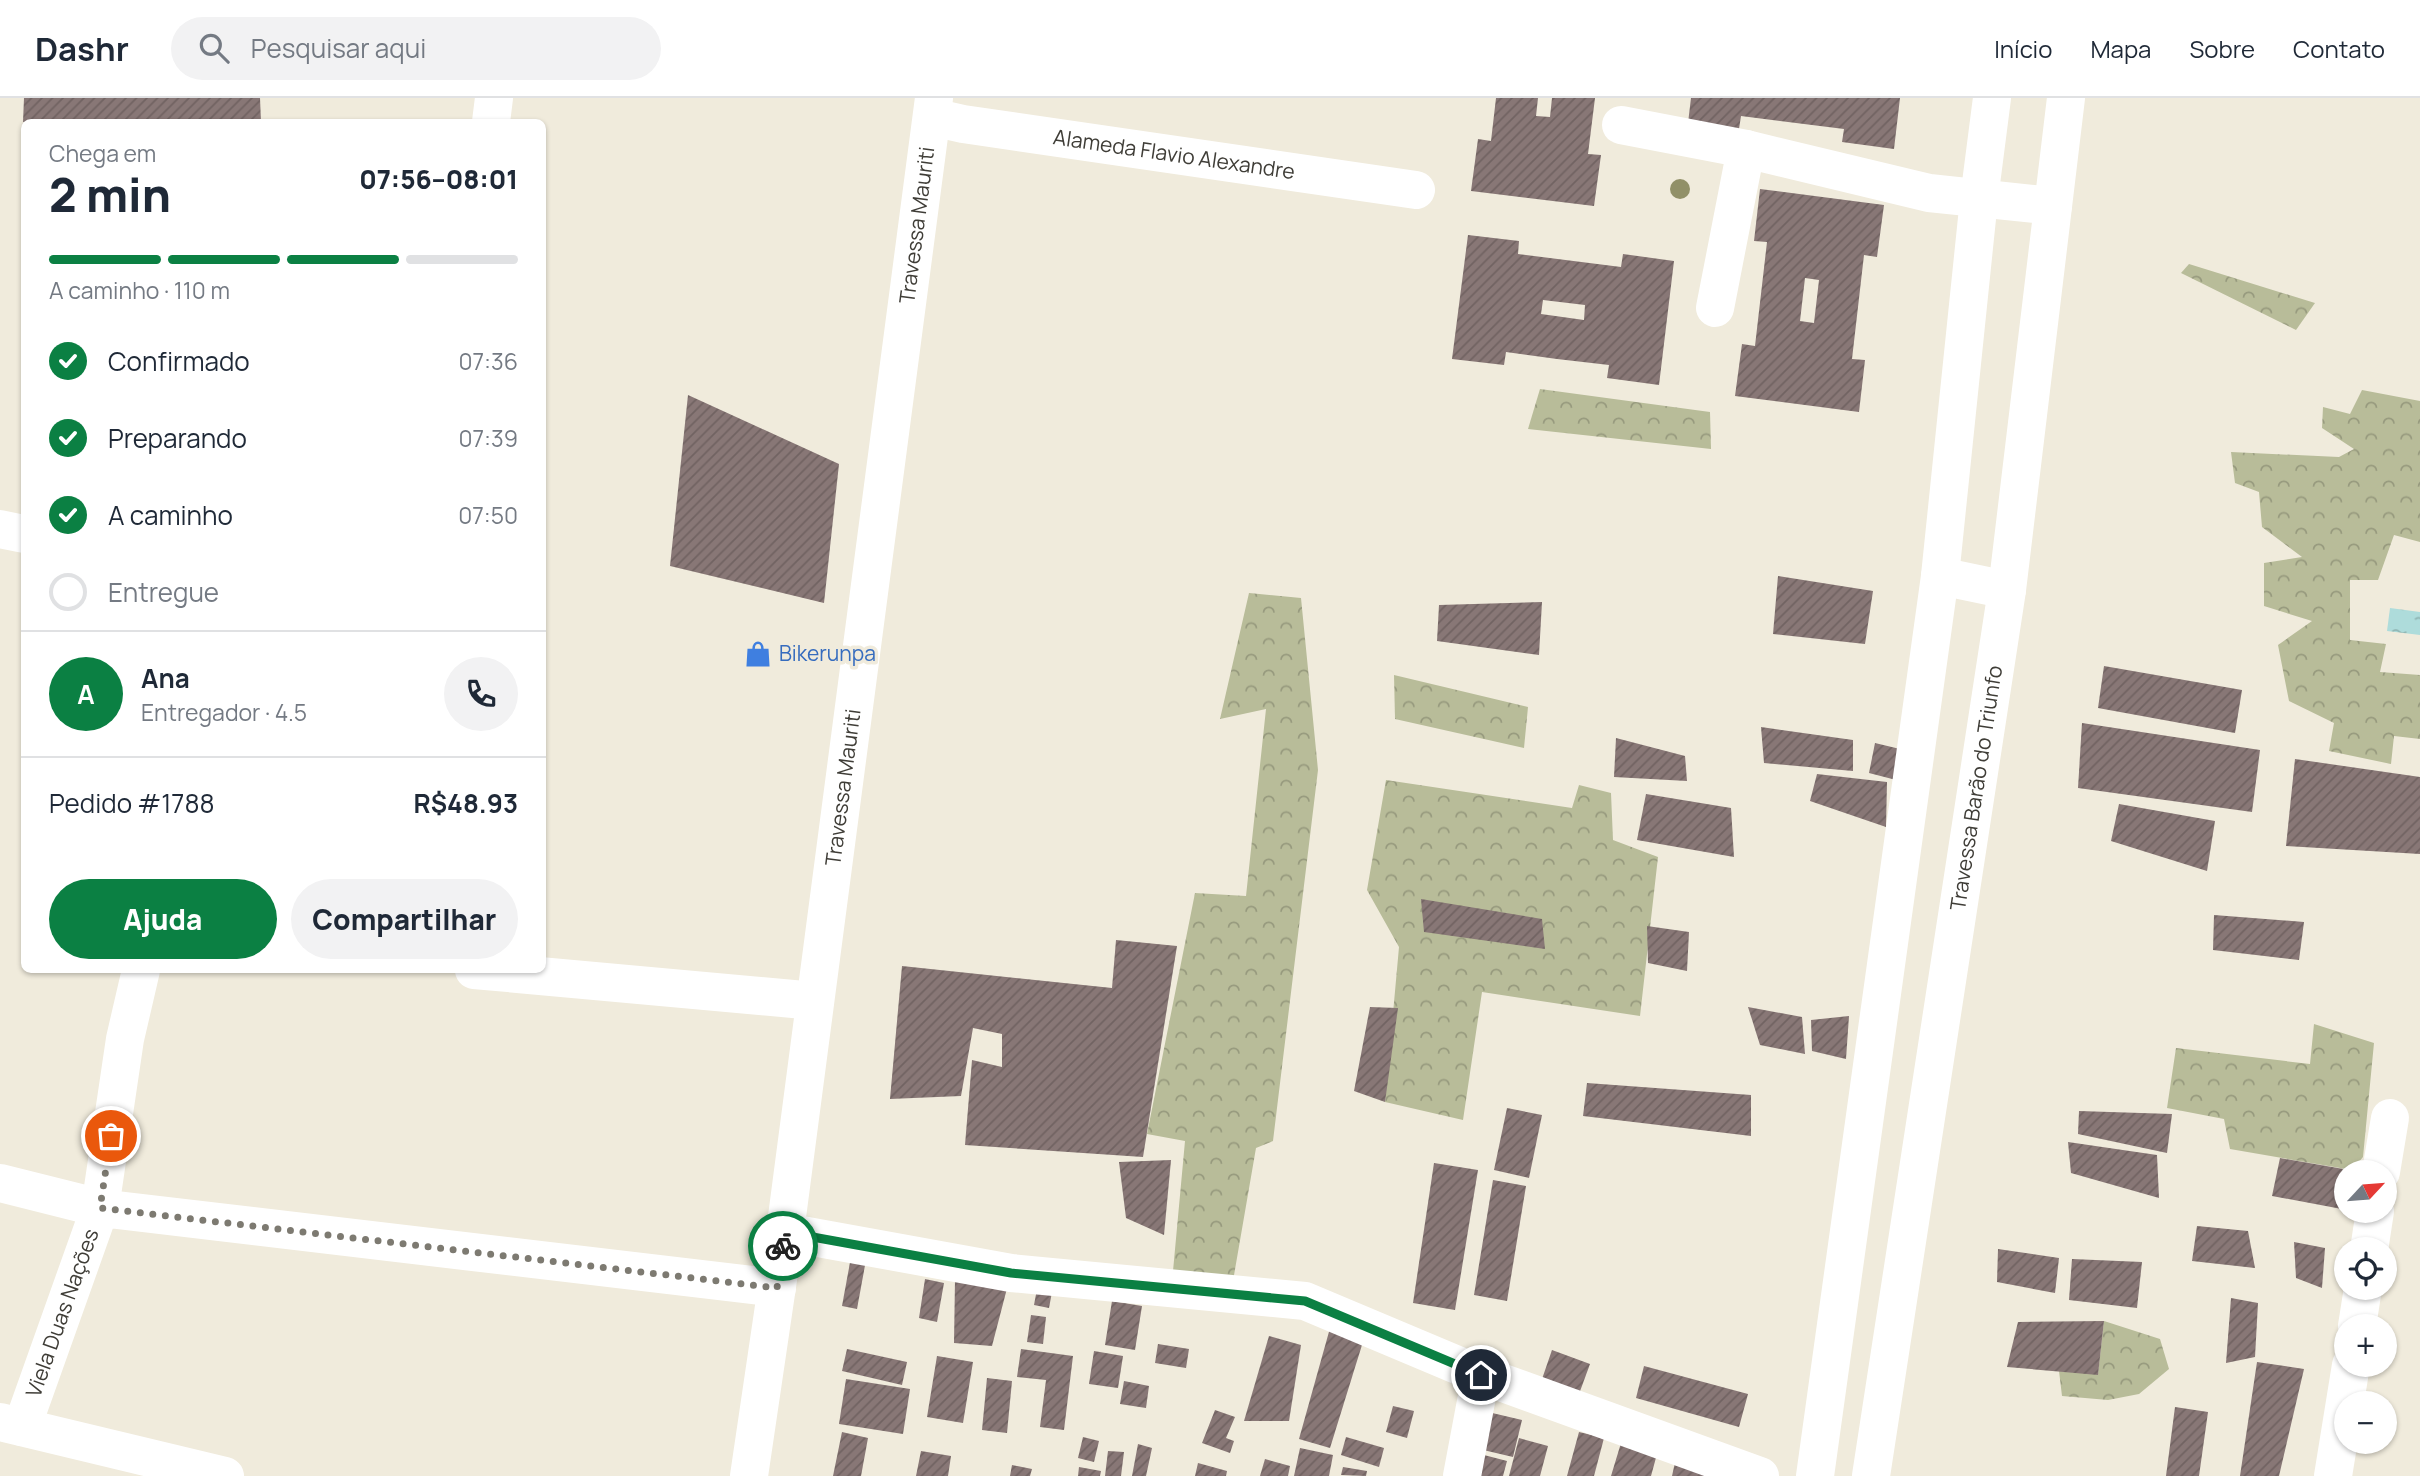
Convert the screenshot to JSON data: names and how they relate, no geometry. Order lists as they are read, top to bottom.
{
  "streets": {
    "street": [
      "Alameda Flavio Alexandre",
      "Travessa Mauriti",
      "Travessa Barão do Triunfo",
      "Viela Duas Nações"
    ]
  },
  "crossings": [
    ["Alameda Flavio Alexandre", "Travessa Mauriti"],
    ["Travessa Mauriti", "Viela Duas Nações"]
  ],
  "places": {
    "shop": ["Bikerunpa"]
  },
  "north": "top right",
  "page": {
    "header": "Dashr",
    "search": "Pesquisar aqui",
    "nav": [
      "Início",
      "Mapa",
      "Sobre",
      "Contato"
    ],
    "heading": ["2 min", "Chega em", "07:56–08:01"],
    "panel": [
      "Ana",
      "Entregador · 4.5",
      "Pedido #1788",
      "R$48.93"
    ],
    "bar": "A caminho · 110 m",
    "list": [
      ["Confirmado", "07:36"],
      ["Preparando", "07:39"],
      ["A caminho", "07:50"],
      "Entregue"
    ],
    "round": "A",
    "buttons": ["Ajuda", "Compartilhar"],
    "map_buttons": ["+", "−"]
  }
}
